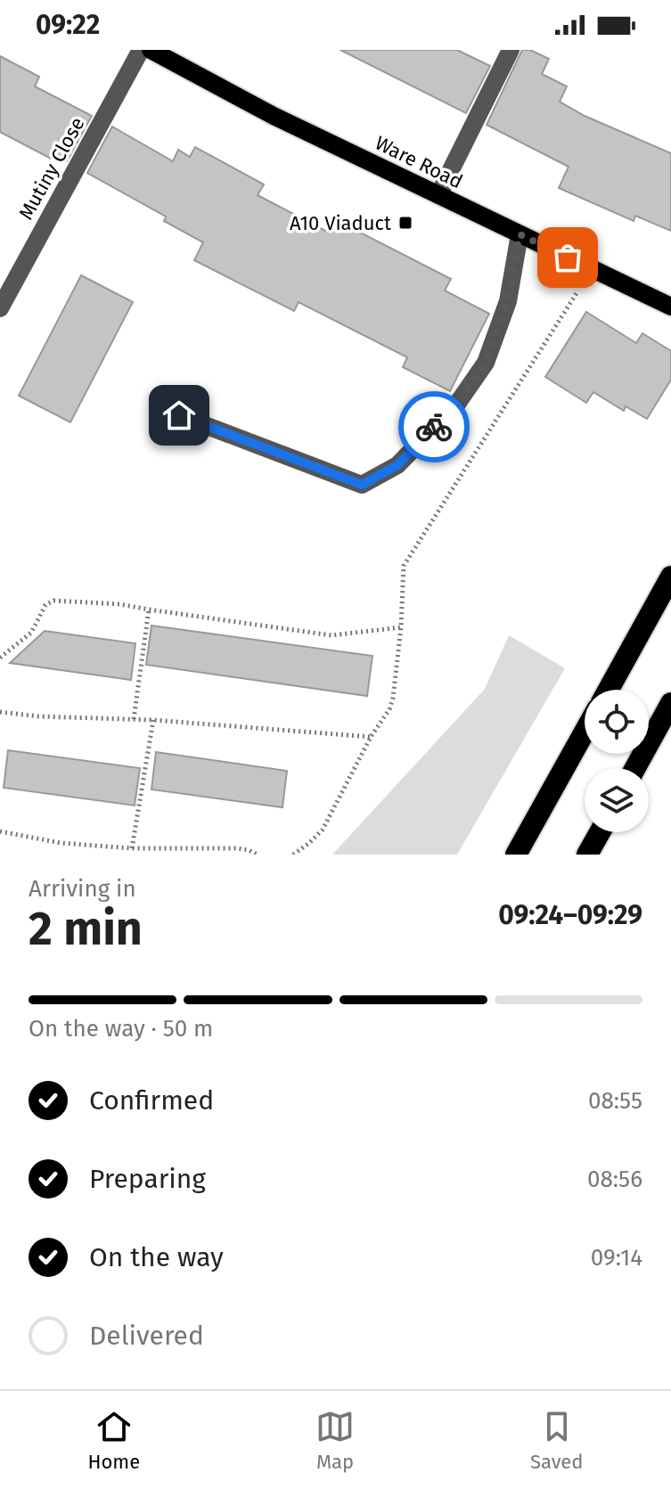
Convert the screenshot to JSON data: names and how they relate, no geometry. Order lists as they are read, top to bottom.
{
  "streets": {
    "main road": ["Ware Road"],
    "street": ["Mutiny Close"]
  },
  "places": {
    "transit": ["A10 Viaduct"]
  },
  "page": {
    "status": "09:22",
    "heading": ["2 min", "Arriving in", "09:24–09:29"],
    "bar": "On the way · 50 m",
    "list": [
      ["Confirmed", "08:55"],
      ["Preparing", "08:56"],
      ["On the way", "09:14"],
      "Delivered"
    ],
    "tabs": ["Home", "Map", "Saved"]
  }
}
